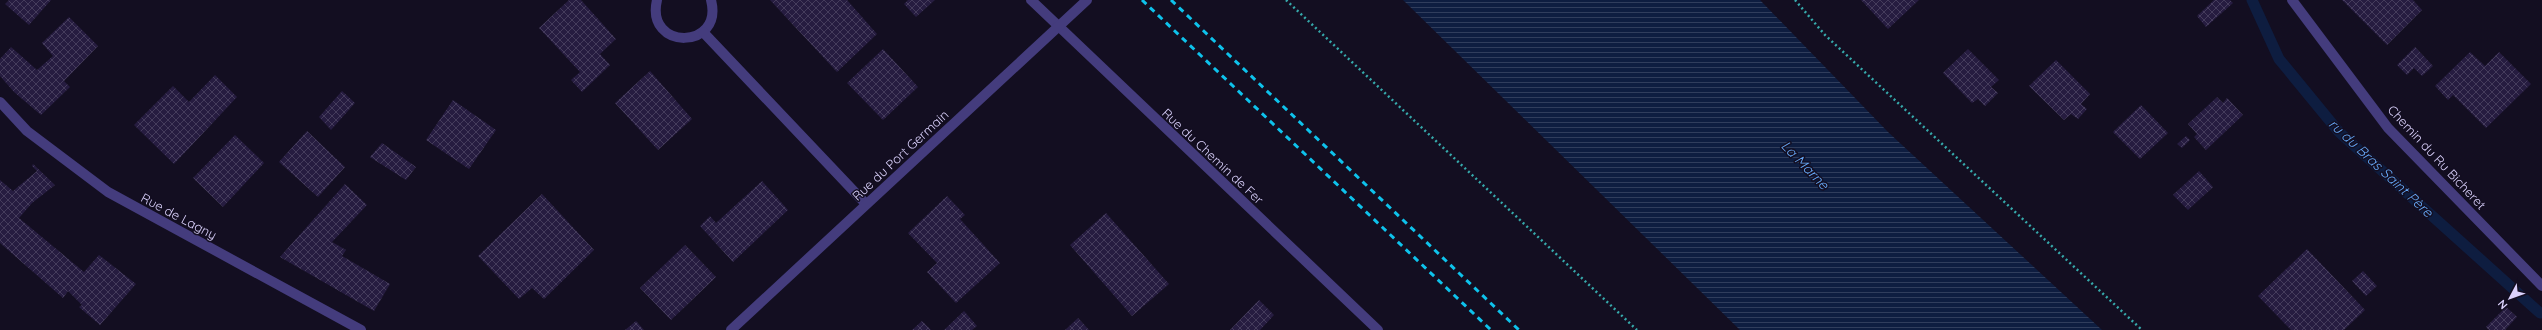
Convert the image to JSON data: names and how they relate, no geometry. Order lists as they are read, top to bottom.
{
  "streets": {
    "street": [
      "Rue du Port Germain",
      "Rue du Chemin de Fer",
      "Chemin du Ru Bicheret",
      "Rue de Lagny"
    ]
  },
  "crossings": [
    ["Rue du Port Germain", "Rue du Chemin de Fer"]
  ],
  "water": ["La Marne", "ru du Bras Saint Père"],
  "north": "bottom left"
}
